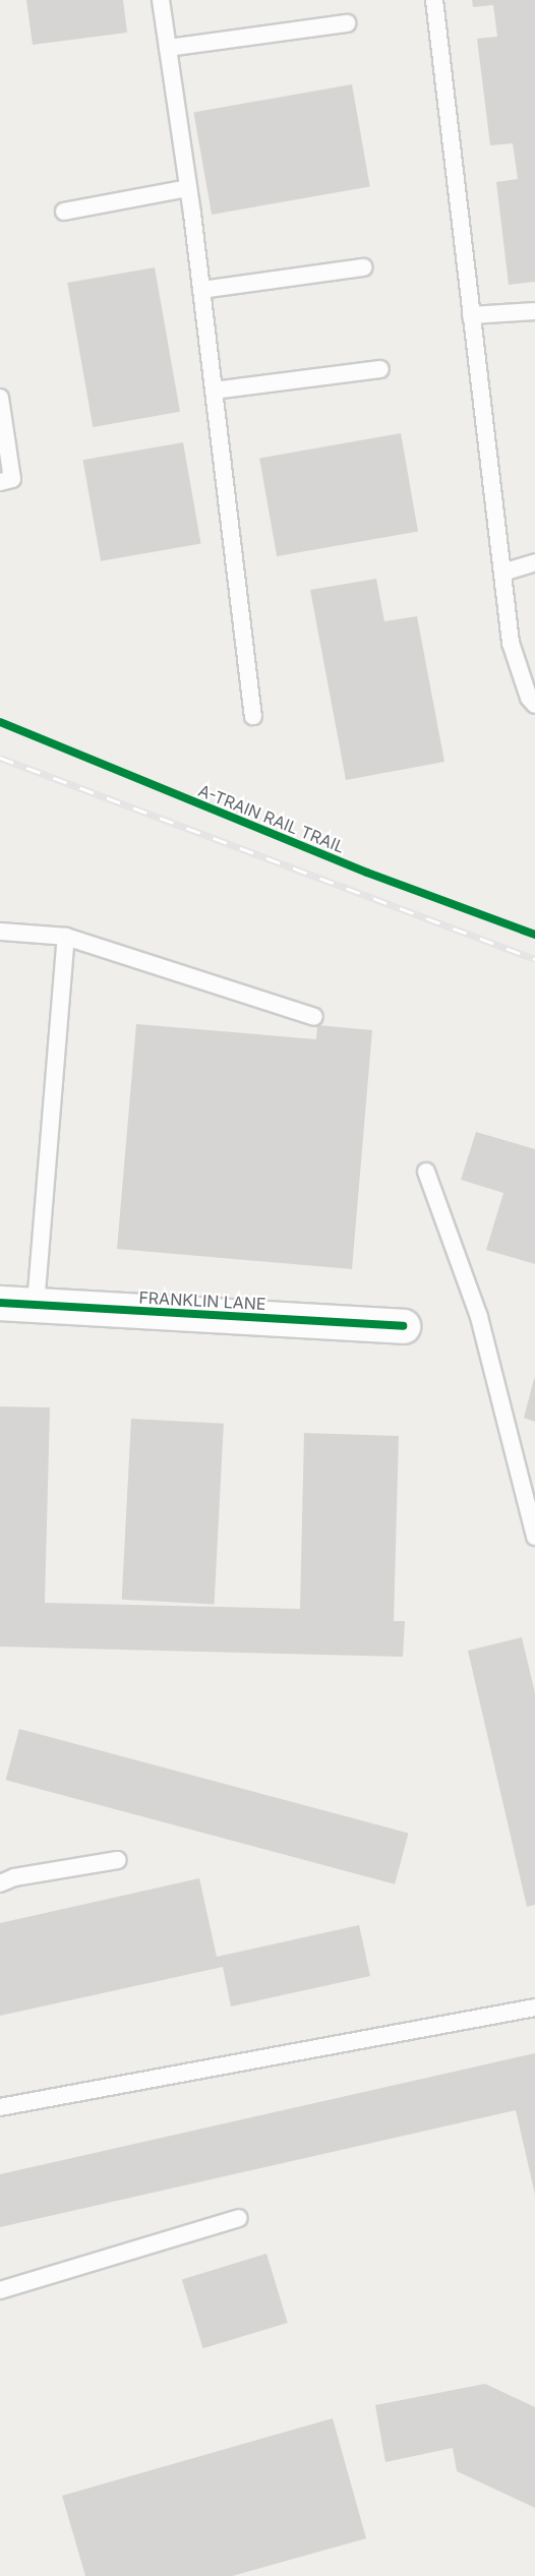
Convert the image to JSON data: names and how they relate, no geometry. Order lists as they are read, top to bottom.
{
  "streets": {
    "street": ["FRANKLIN LANE"],
    "cycle path": ["A-TRAIN RAIL TRAIL"]
  }
}
